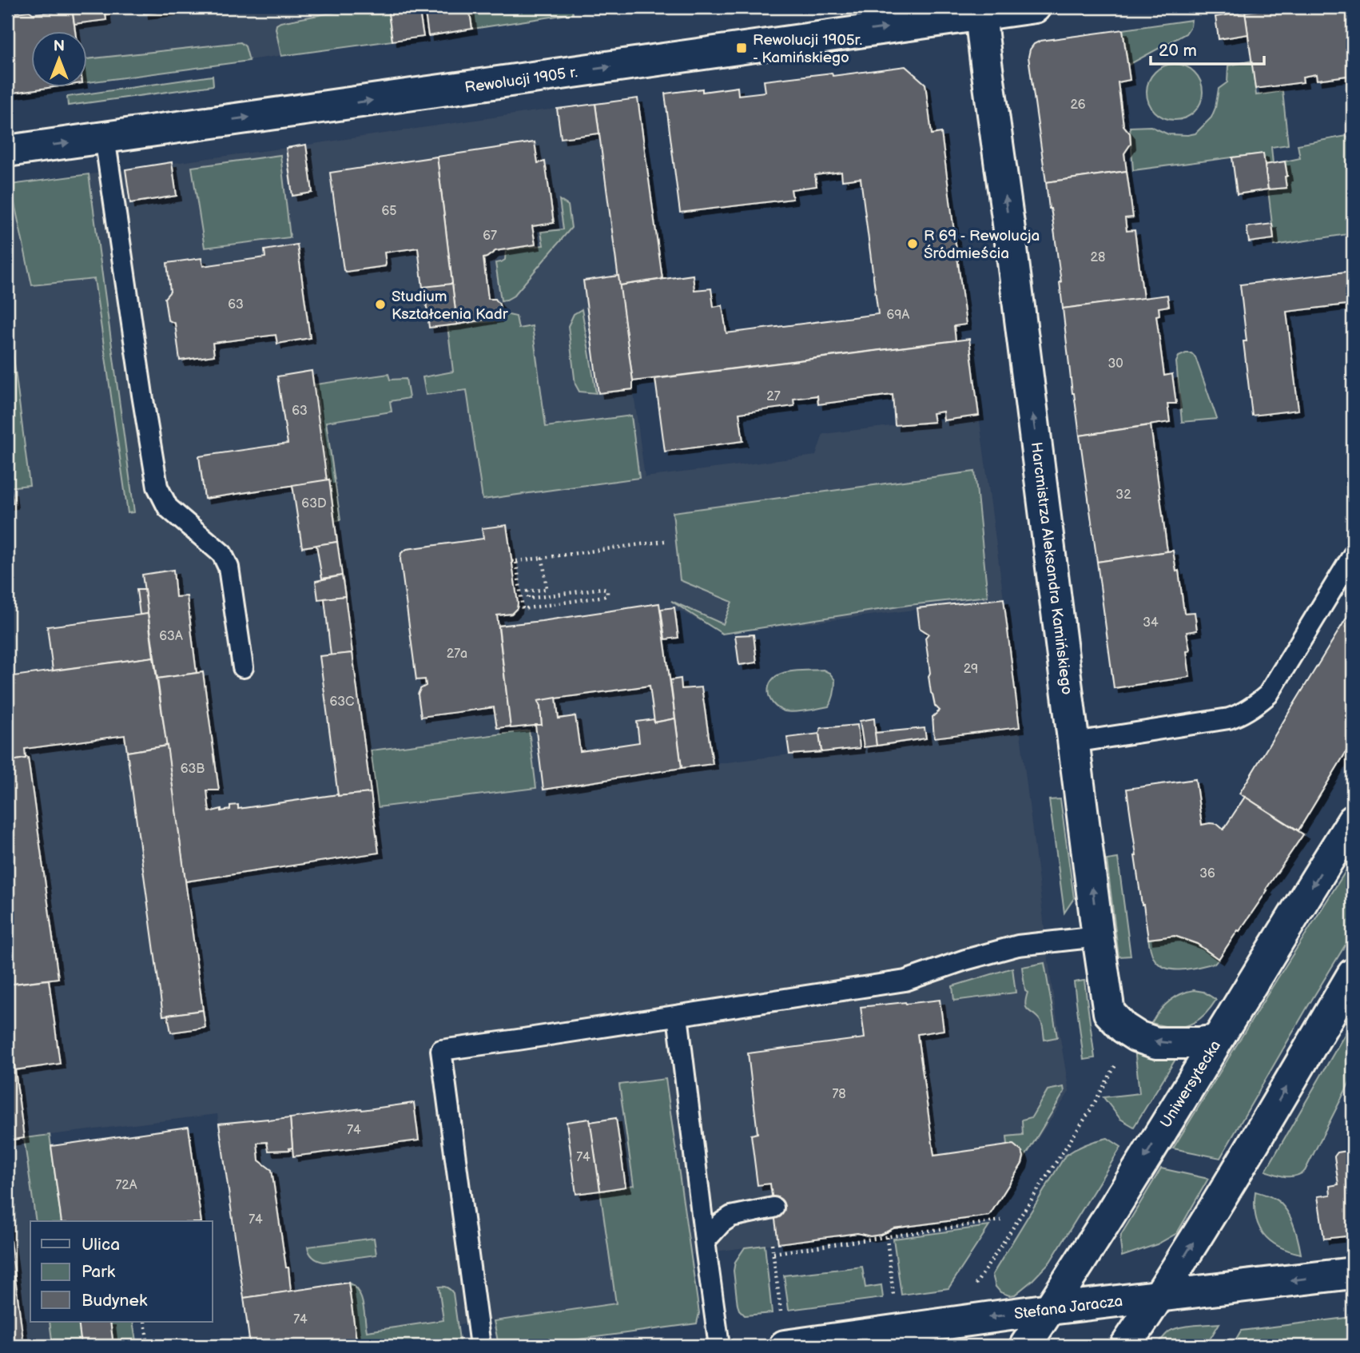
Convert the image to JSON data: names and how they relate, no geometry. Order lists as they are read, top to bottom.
{
  "streets": {
    "street": [
      "Rewolucji 1905 r.",
      "Harcmistrza Aleksandra Kamińskiego",
      "Uniwersytecka",
      "Stefana Jaracza"
    ]
  },
  "crossings": [
    ["Rewolucji 1905 r.", "Harcmistrza Aleksandra Kamińskiego"],
    ["Uniwersytecka", "Stefana Jaracza"]
  ],
  "one_way": ["Rewolucji 1905 r.", "Harcmistrza Aleksandra Kamińskiego", "Stefana Jaracza"],
  "places": {
    "transit": ["Rewolucji 1905r. - Kamińskiego"],
    "other": ["R 69 - Rewolucja Śródmieścia", "Studium Kształcenia Kadr"]
  },
  "house_numbers": [
    "26",
    "65",
    "67",
    "28",
    "63",
    "69A",
    "30",
    "27",
    "63",
    "32",
    "63D",
    "34",
    "63A",
    "27a",
    "29",
    "63C",
    "63B",
    "36",
    "78",
    "74",
    "74",
    "72A",
    "74",
    "74"
  ],
  "legend": ["Ulica", "Park", "Budynek"],
  "scale_bar": "20 m",
  "north": "top"
}
